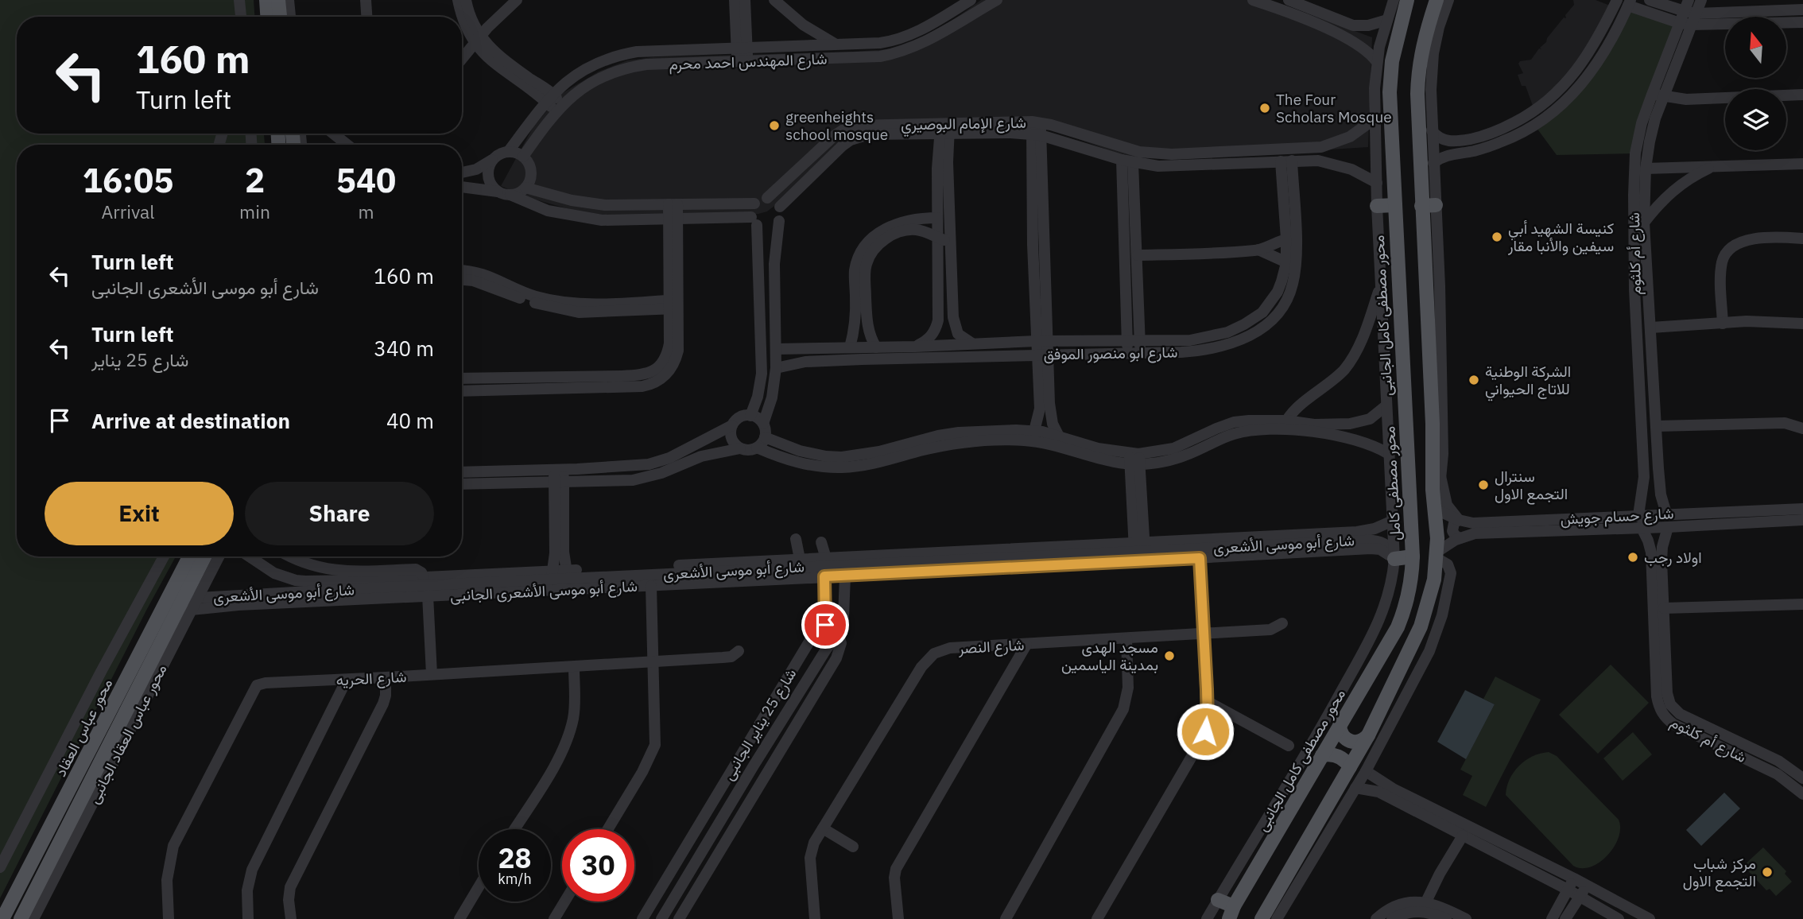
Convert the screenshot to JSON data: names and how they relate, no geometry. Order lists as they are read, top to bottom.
{
  "streets": {
    "main road": ["محور مصطفى كامل", "محور عباس العقاد"],
    "street": [
      "شارع المهندس احمد محرم",
      "شارع الإمام البوصيري",
      "شارع أم كلثوم",
      "محور مصطفى كامل الجانبى",
      "شارع ابو منصور الموفق",
      "شارع حسام جويش",
      "شارع أبو موسى الأشعرى",
      "شارع أبو موسى الأشعرى الجانبى",
      "شارع النصر",
      "شارع الحريه",
      "شارع 25 يناير الجانبى",
      "محور عباس العقاد الجانبى"
    ]
  },
  "crossings": [
    ["شارع الإمام البوصيري", "محور مصطفى كامل الجانبى"],
    ["شارع الإمام البوصيري", "شارع ابو منصور الموفق"],
    ["شارع أم كلثوم", "شارع حسام جويش"],
    ["محور مصطفى كامل الجانبى", "شارع أبو موسى الأشعرى"],
    ["محور مصطفى كامل الجانبى", "شارع أبو موسى الأشعرى الجانبى"],
    ["شارع أبو موسى الأشعرى", "شارع أبو موسى الأشعرى الجانبى"],
    ["شارع أبو موسى الأشعرى", "محور عباس العقاد الجانبى"],
    ["شارع أبو موسى الأشعرى الجانبى", "محور عباس العقاد الجانبى"],
    ["محور عباس العقاد", "محور عباس العقاد الجانبى"]
  ],
  "places": [
    "The Four Scholars Mosque",
    "greenheights school mosque",
    "كنيسة الشهيد أبي سيفين والأنبا مقار",
    "الشركة الوطنية للاتاج الحيواني",
    "سنترال التجمع الاول",
    "اولاد رجب",
    "مسجد الهدى بمدينة الياسمين",
    "مركز شباب التجمع الاول"
  ],
  "north": "top",
  "page": {
    "turn": ["160 m", "Turn left"],
    "eta": [
      "16:05",
      "Arrival",
      "2",
      "min",
      "540",
      "m"
    ],
    "list": [
      {
        "name": "Turn left",
        "note": "شارع أبو موسى الأشعرى الجانبى",
        "value": "160 m"
      },
      {
        "name": "Turn left",
        "note": "شارع 25 يناير",
        "value": "340 m"
      },
      {
        "name": "Arrive at destination",
        "value": "40 m"
      }
    ],
    "buttons": ["Exit", "Share"],
    "speed": "28 km/h",
    "limit": "30"
  }
}
